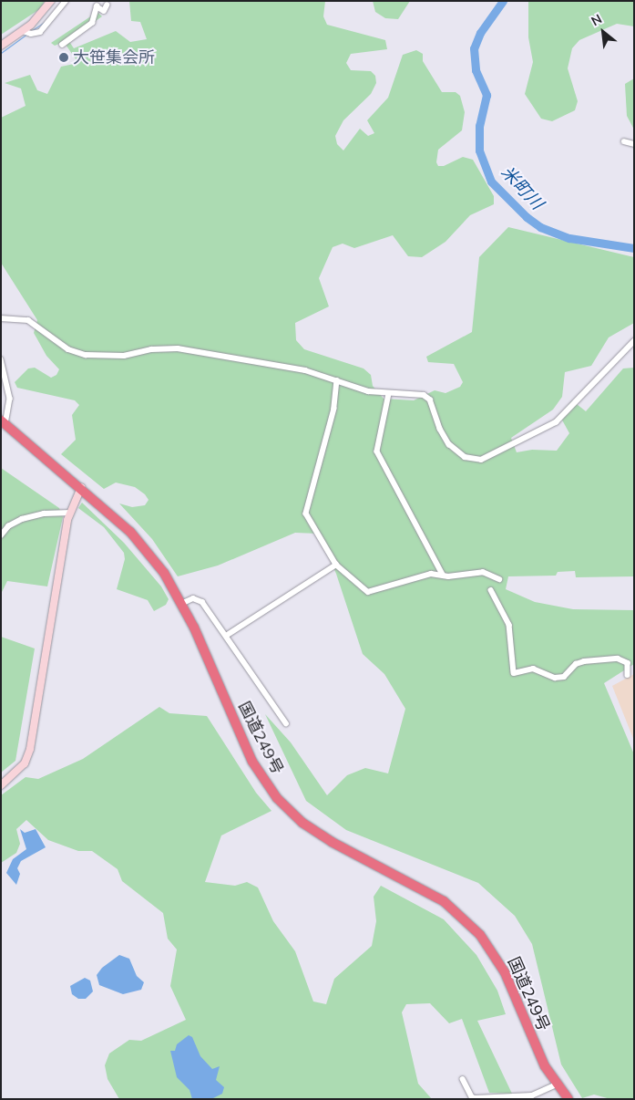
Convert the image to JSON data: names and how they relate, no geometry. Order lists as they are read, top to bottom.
{
  "streets": {
    "highway": ["国道249号"]
  },
  "water": ["米町川"],
  "places": ["大笹集会所"],
  "north": "top left"
}
